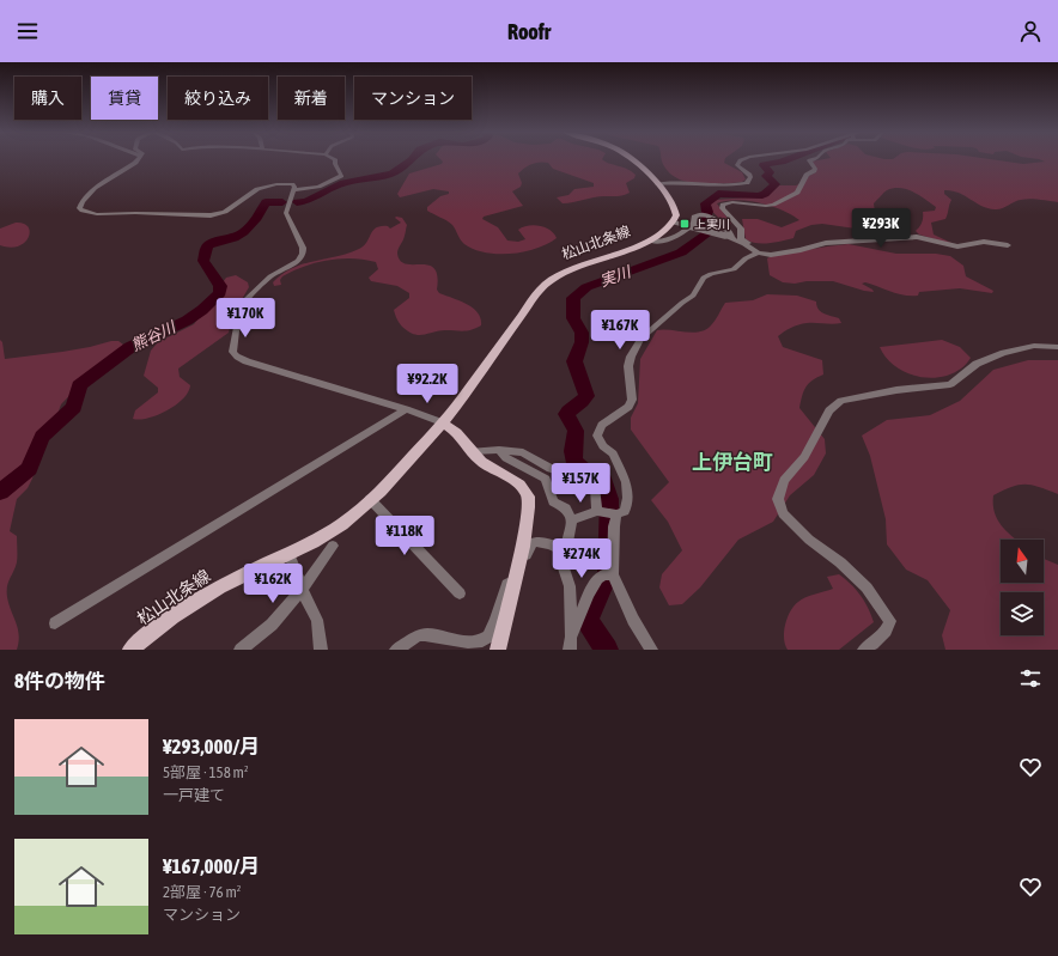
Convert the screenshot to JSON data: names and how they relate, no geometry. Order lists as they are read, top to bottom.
{
  "streets": {
    "main road": ["松山北条線"]
  },
  "districts": ["上伊台町"],
  "water": ["実川", "熊谷川"],
  "places": {
    "transit": ["上実川"]
  },
  "north": "top",
  "page": {
    "header": "Roofr",
    "chip": [
      "購入",
      "賃貸",
      "絞り込み",
      "新着",
      "マンション"
    ],
    "price": [
      "¥293K",
      "¥170K",
      "¥167K",
      "¥92.2K",
      "¥157K",
      "¥118K",
      "¥274K",
      "¥162K"
    ],
    "heading": "8件の物件",
    "list": [
      {
        "name": "¥293,000/月",
        "note": "5部屋 · 158 m² · 一戸建て"
      },
      {
        "name": "¥167,000/月",
        "note": "2部屋 · 76 m² · マンション"
      }
    ]
  }
}
